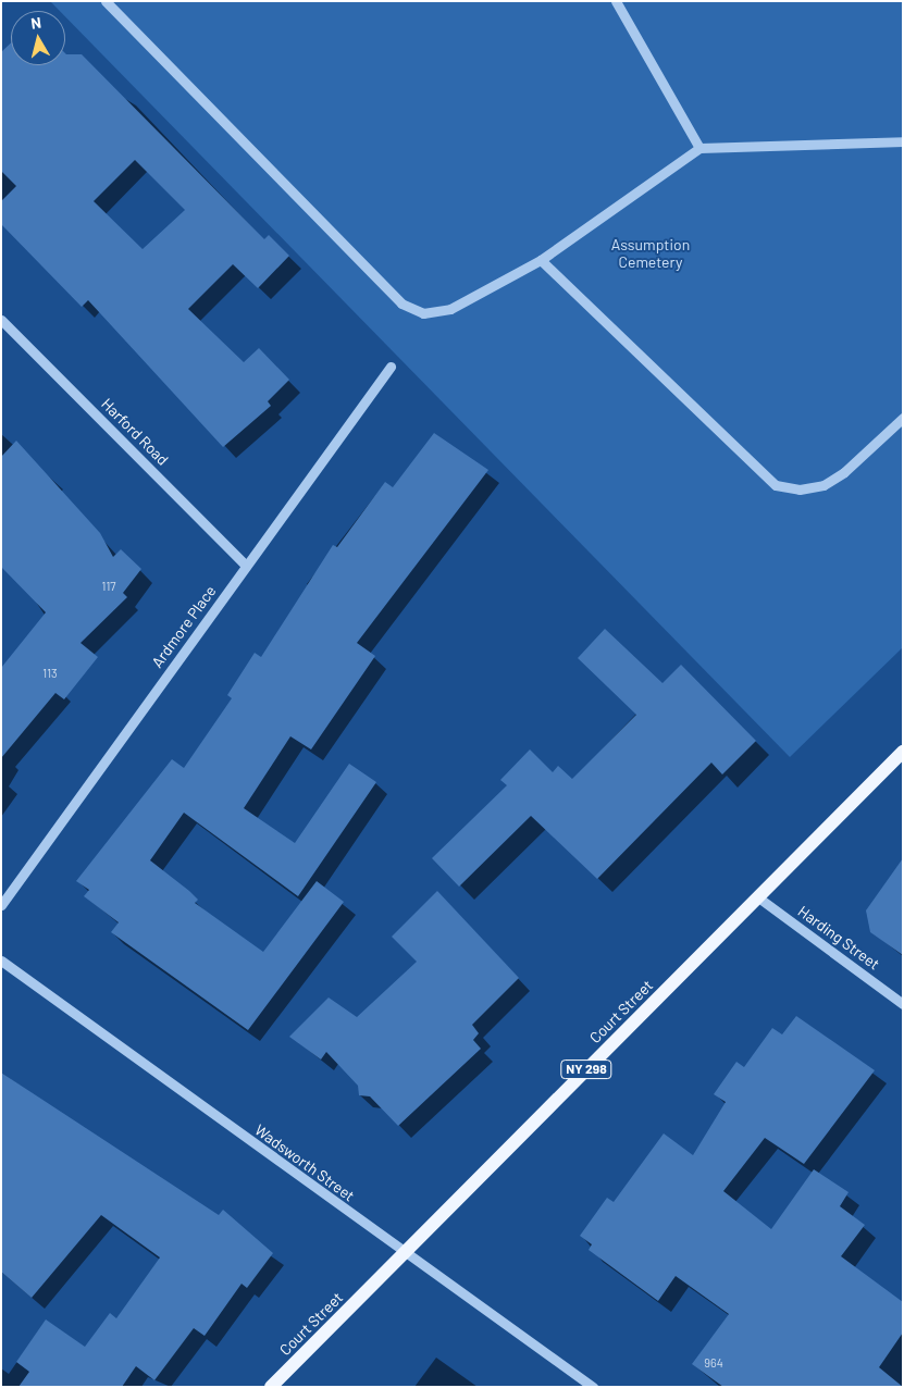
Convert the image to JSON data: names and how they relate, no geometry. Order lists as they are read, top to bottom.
{
  "streets": {
    "main road": ["Court Street", "NY 298"],
    "street": [
      "Harford Road",
      "Ardmore Place",
      "Harding Street",
      "Wadsworth Street"
    ]
  },
  "crossings": [
    ["Harford Road", "Ardmore Place"],
    ["Harding Street", "Court Street"],
    ["Court Street", "Wadsworth Street"]
  ],
  "parks": ["Assumption Cemetery"],
  "house_numbers": ["117", "113", "964"],
  "north": "top"
}
